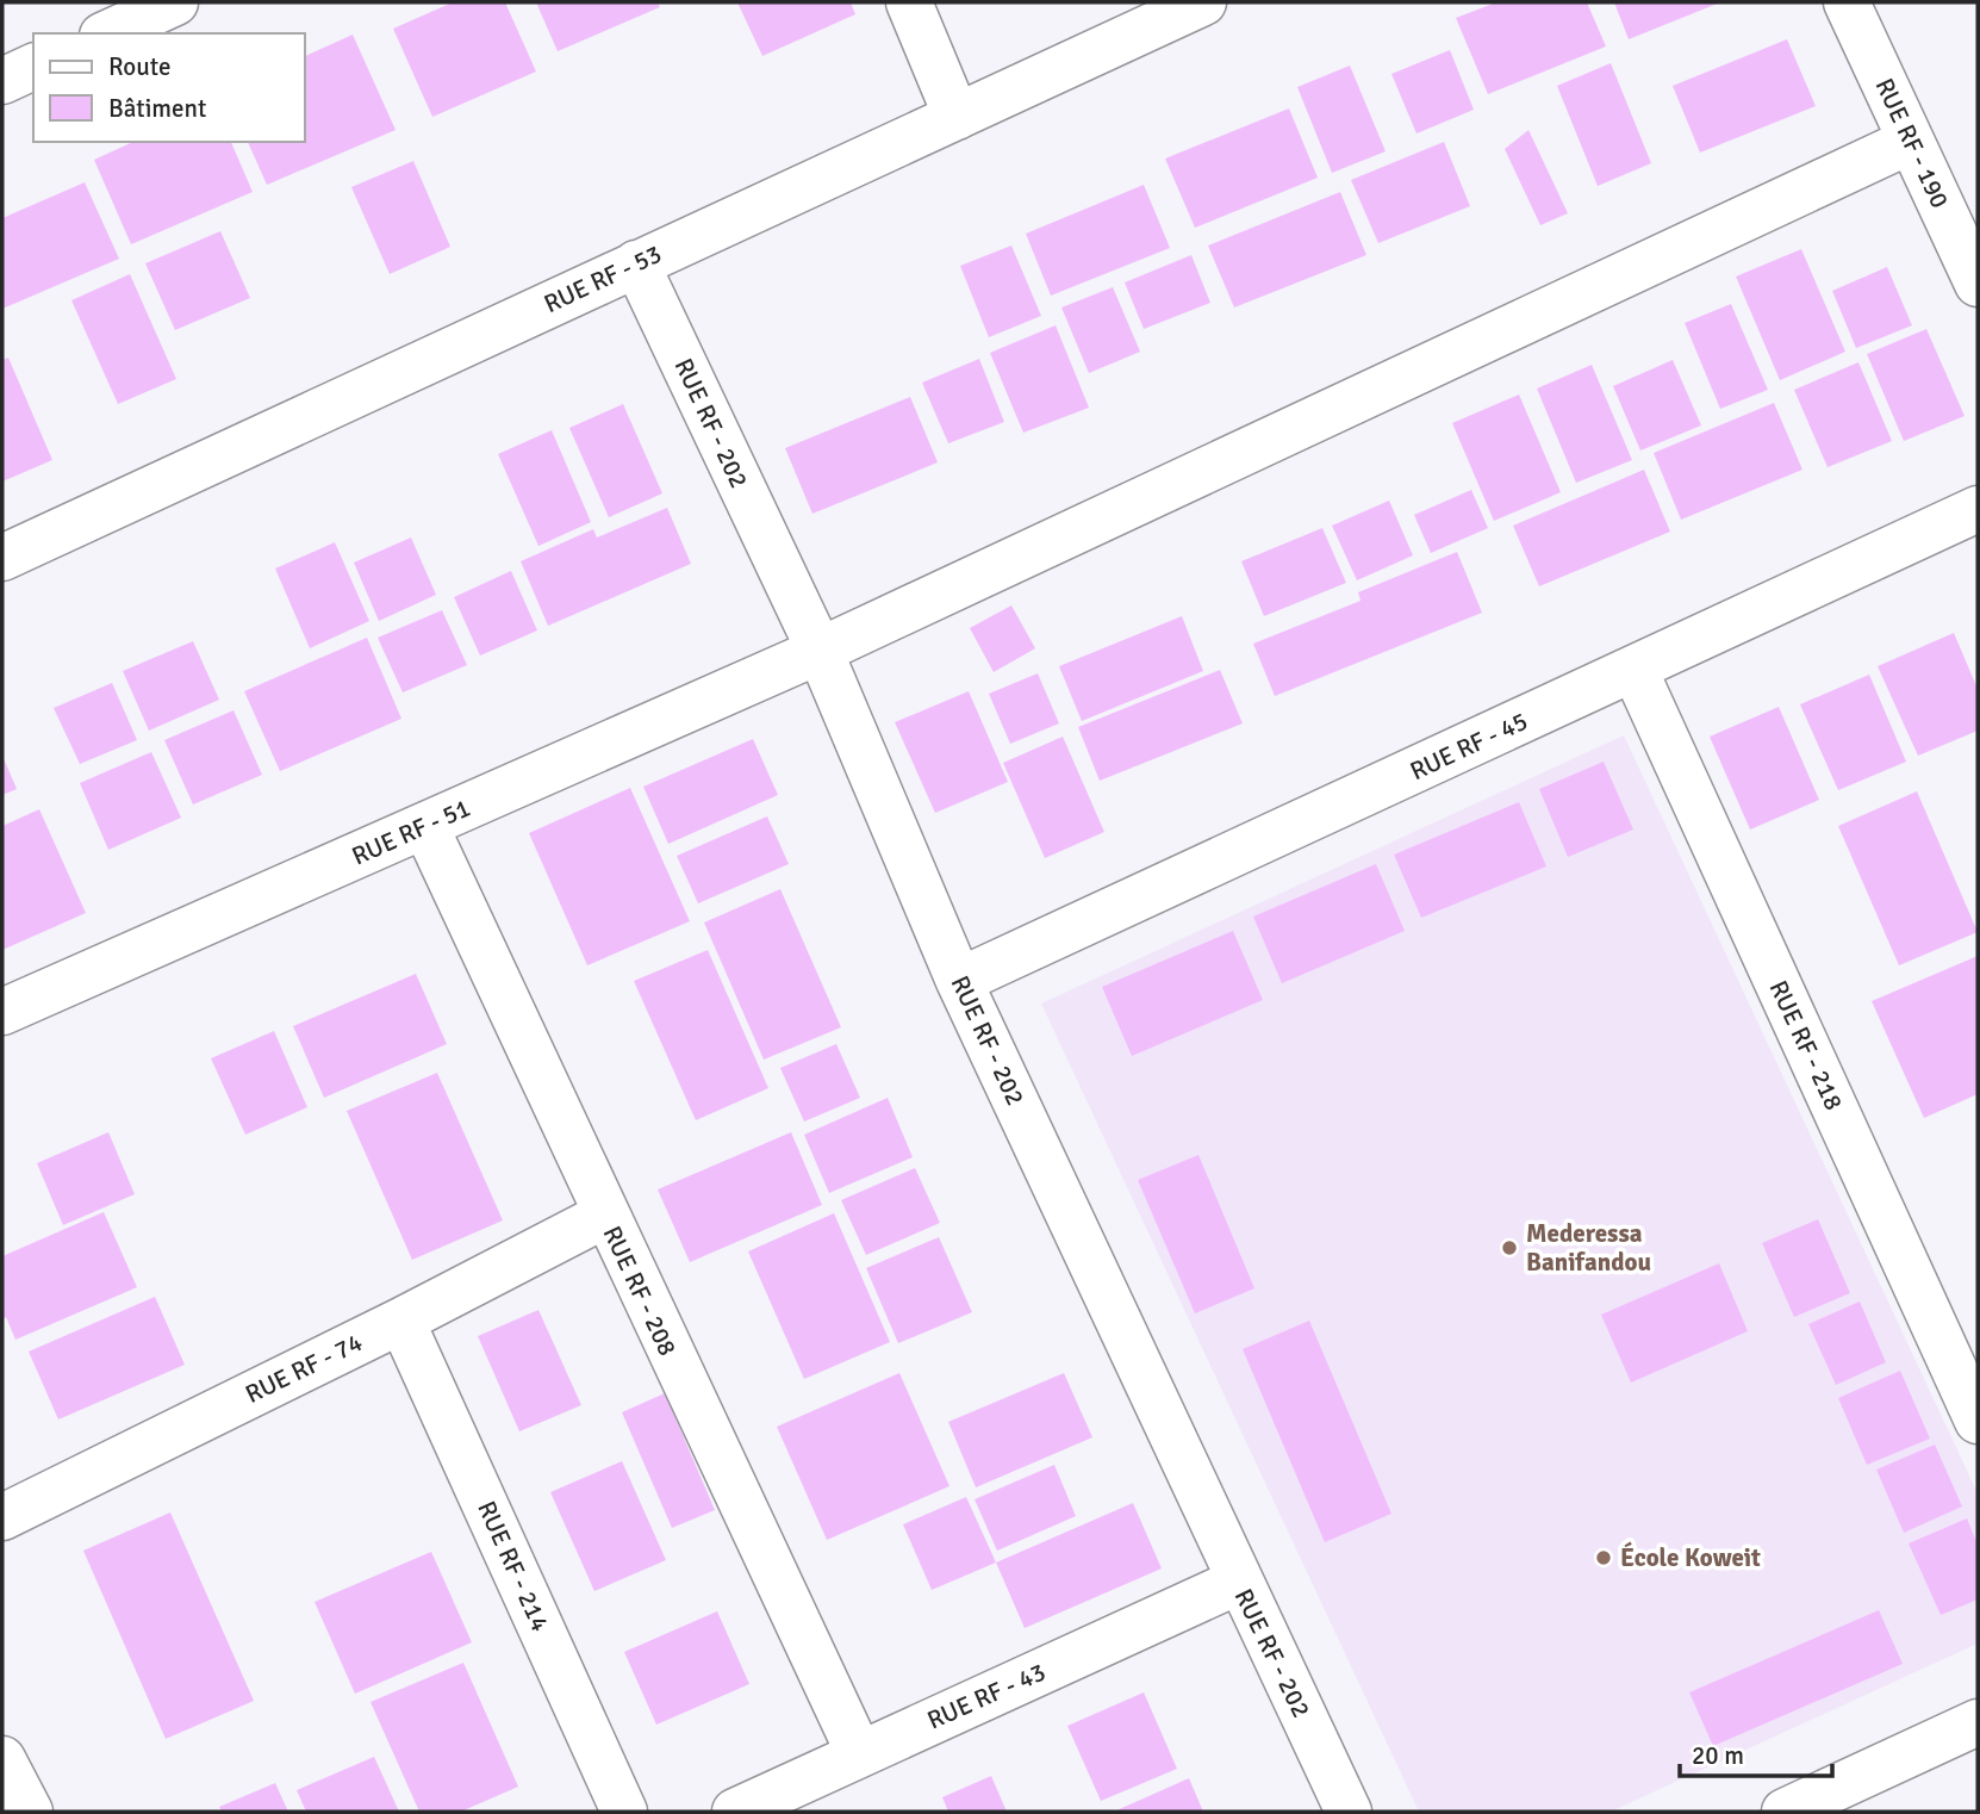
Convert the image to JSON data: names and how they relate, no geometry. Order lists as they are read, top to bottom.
{
  "streets": {
    "street": [
      "RUE RF - 190",
      "RUE RF - 53",
      "RUE RF - 202",
      "RUE RF - 45",
      "RUE RF - 51",
      "RUE RF - 218",
      "RUE RF - 208",
      "RUE RF - 74",
      "RUE RF - 214",
      "RUE RF - 43"
    ]
  },
  "crossings": [
    ["RUE RF - 190", "RUE RF - 51"],
    ["RUE RF - 53", "RUE RF - 202"],
    ["RUE RF - 202", "RUE RF - 45"],
    ["RUE RF - 202", "RUE RF - 51"],
    ["RUE RF - 202", "RUE RF - 43"],
    ["RUE RF - 45", "RUE RF - 218"],
    ["RUE RF - 51", "RUE RF - 208"],
    ["RUE RF - 208", "RUE RF - 74"],
    ["RUE RF - 208", "RUE RF - 43"],
    ["RUE RF - 74", "RUE RF - 214"]
  ],
  "places": ["Mederessa Banifandou", "École Koweit"],
  "legend": ["Route", "Bâtiment"],
  "scale_bar": "20 m"
}
